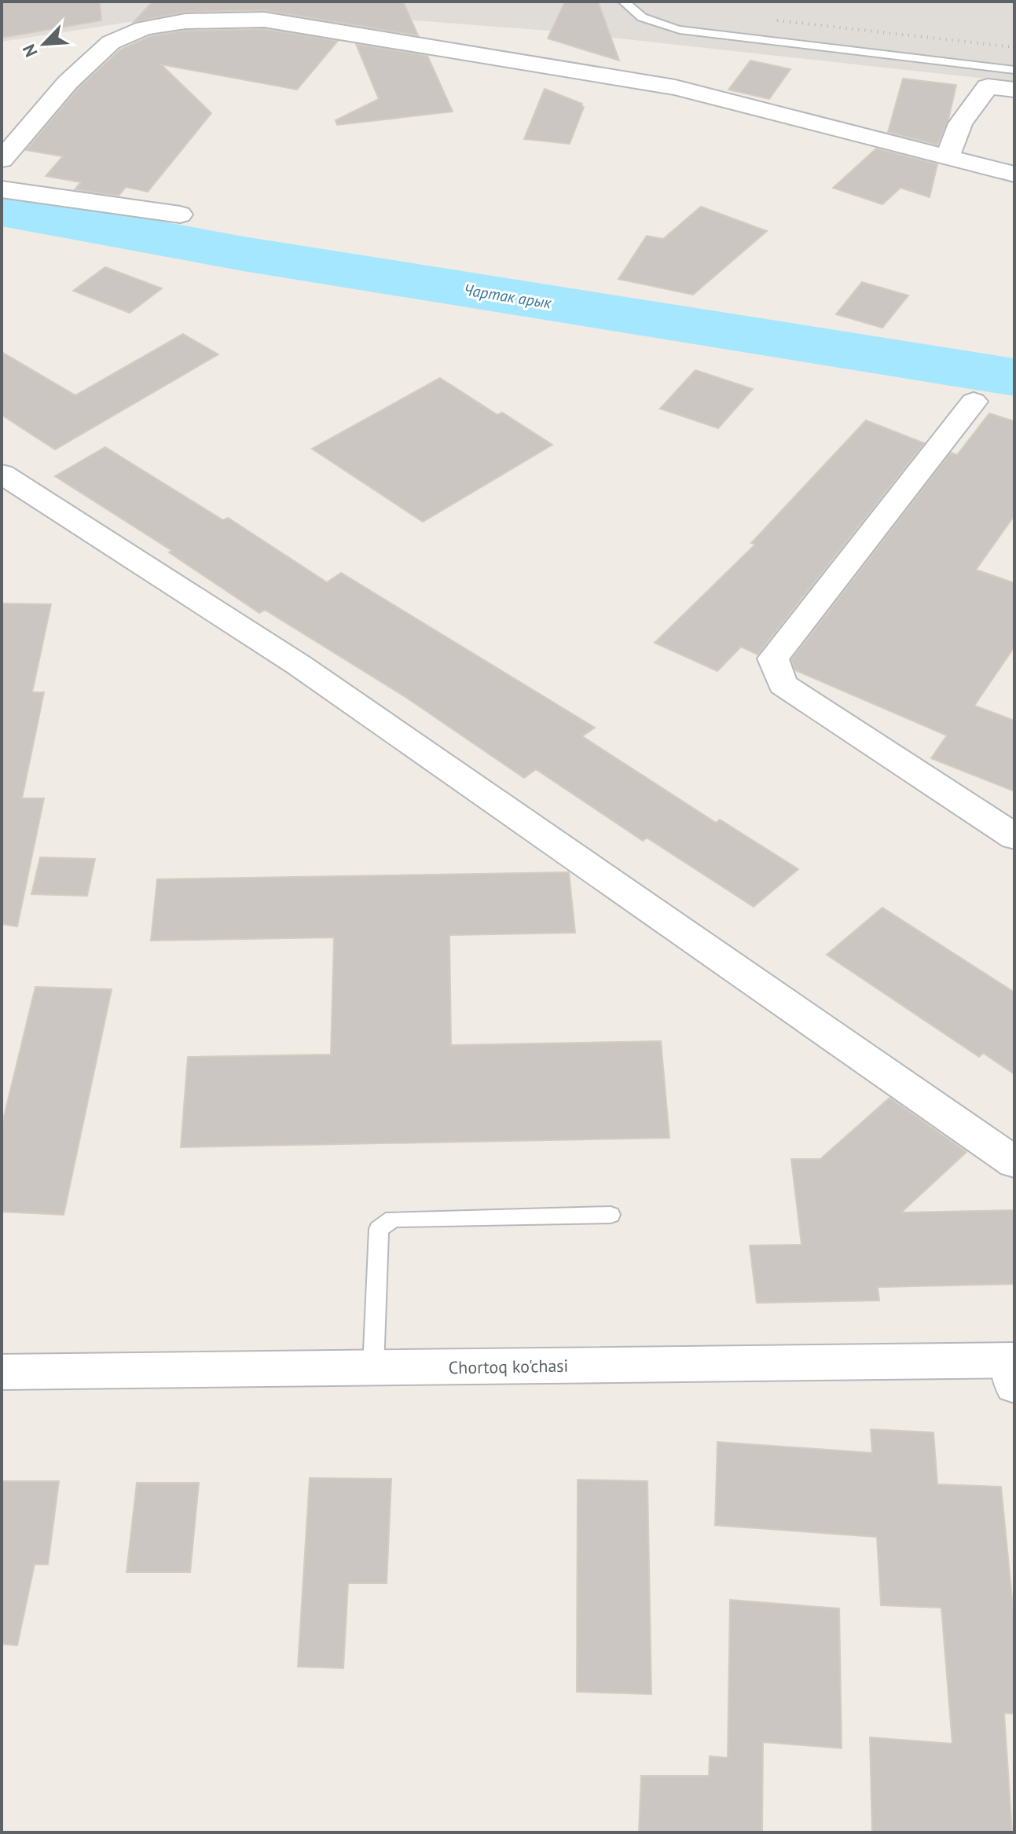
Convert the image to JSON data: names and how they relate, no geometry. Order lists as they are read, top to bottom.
{
  "streets": {
    "street": ["Chortoq ko'chasi"]
  },
  "water": ["Чартак арык"],
  "north": "bottom left"
}
